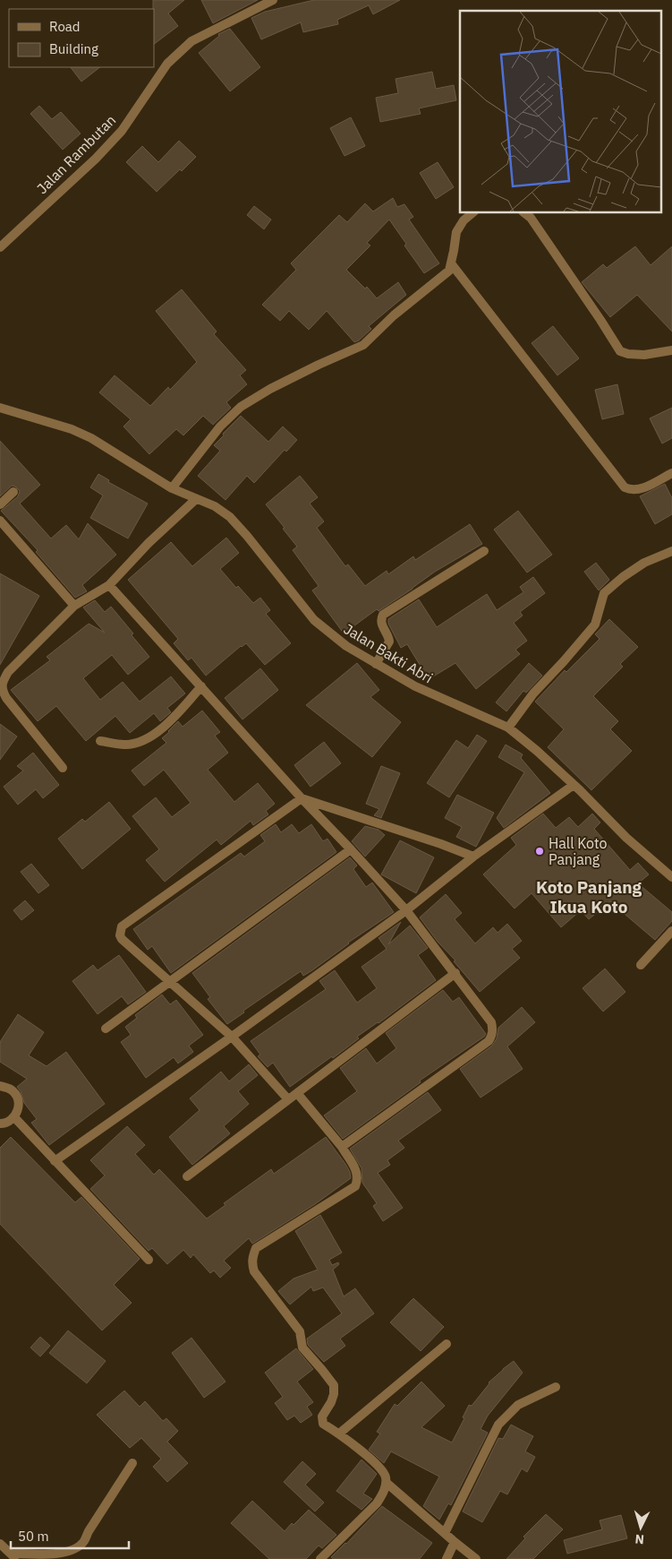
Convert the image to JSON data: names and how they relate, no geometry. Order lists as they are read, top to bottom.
{
  "streets": {
    "street": ["Jalan Rambutan", "Jalan Bakti Abri"]
  },
  "districts": ["Koto Panjang Ikua Koto"],
  "places": ["Hall Koto Panjang"],
  "legend": ["Road", "Building"],
  "scale_bar": "50 m",
  "north": "bottom"
}
